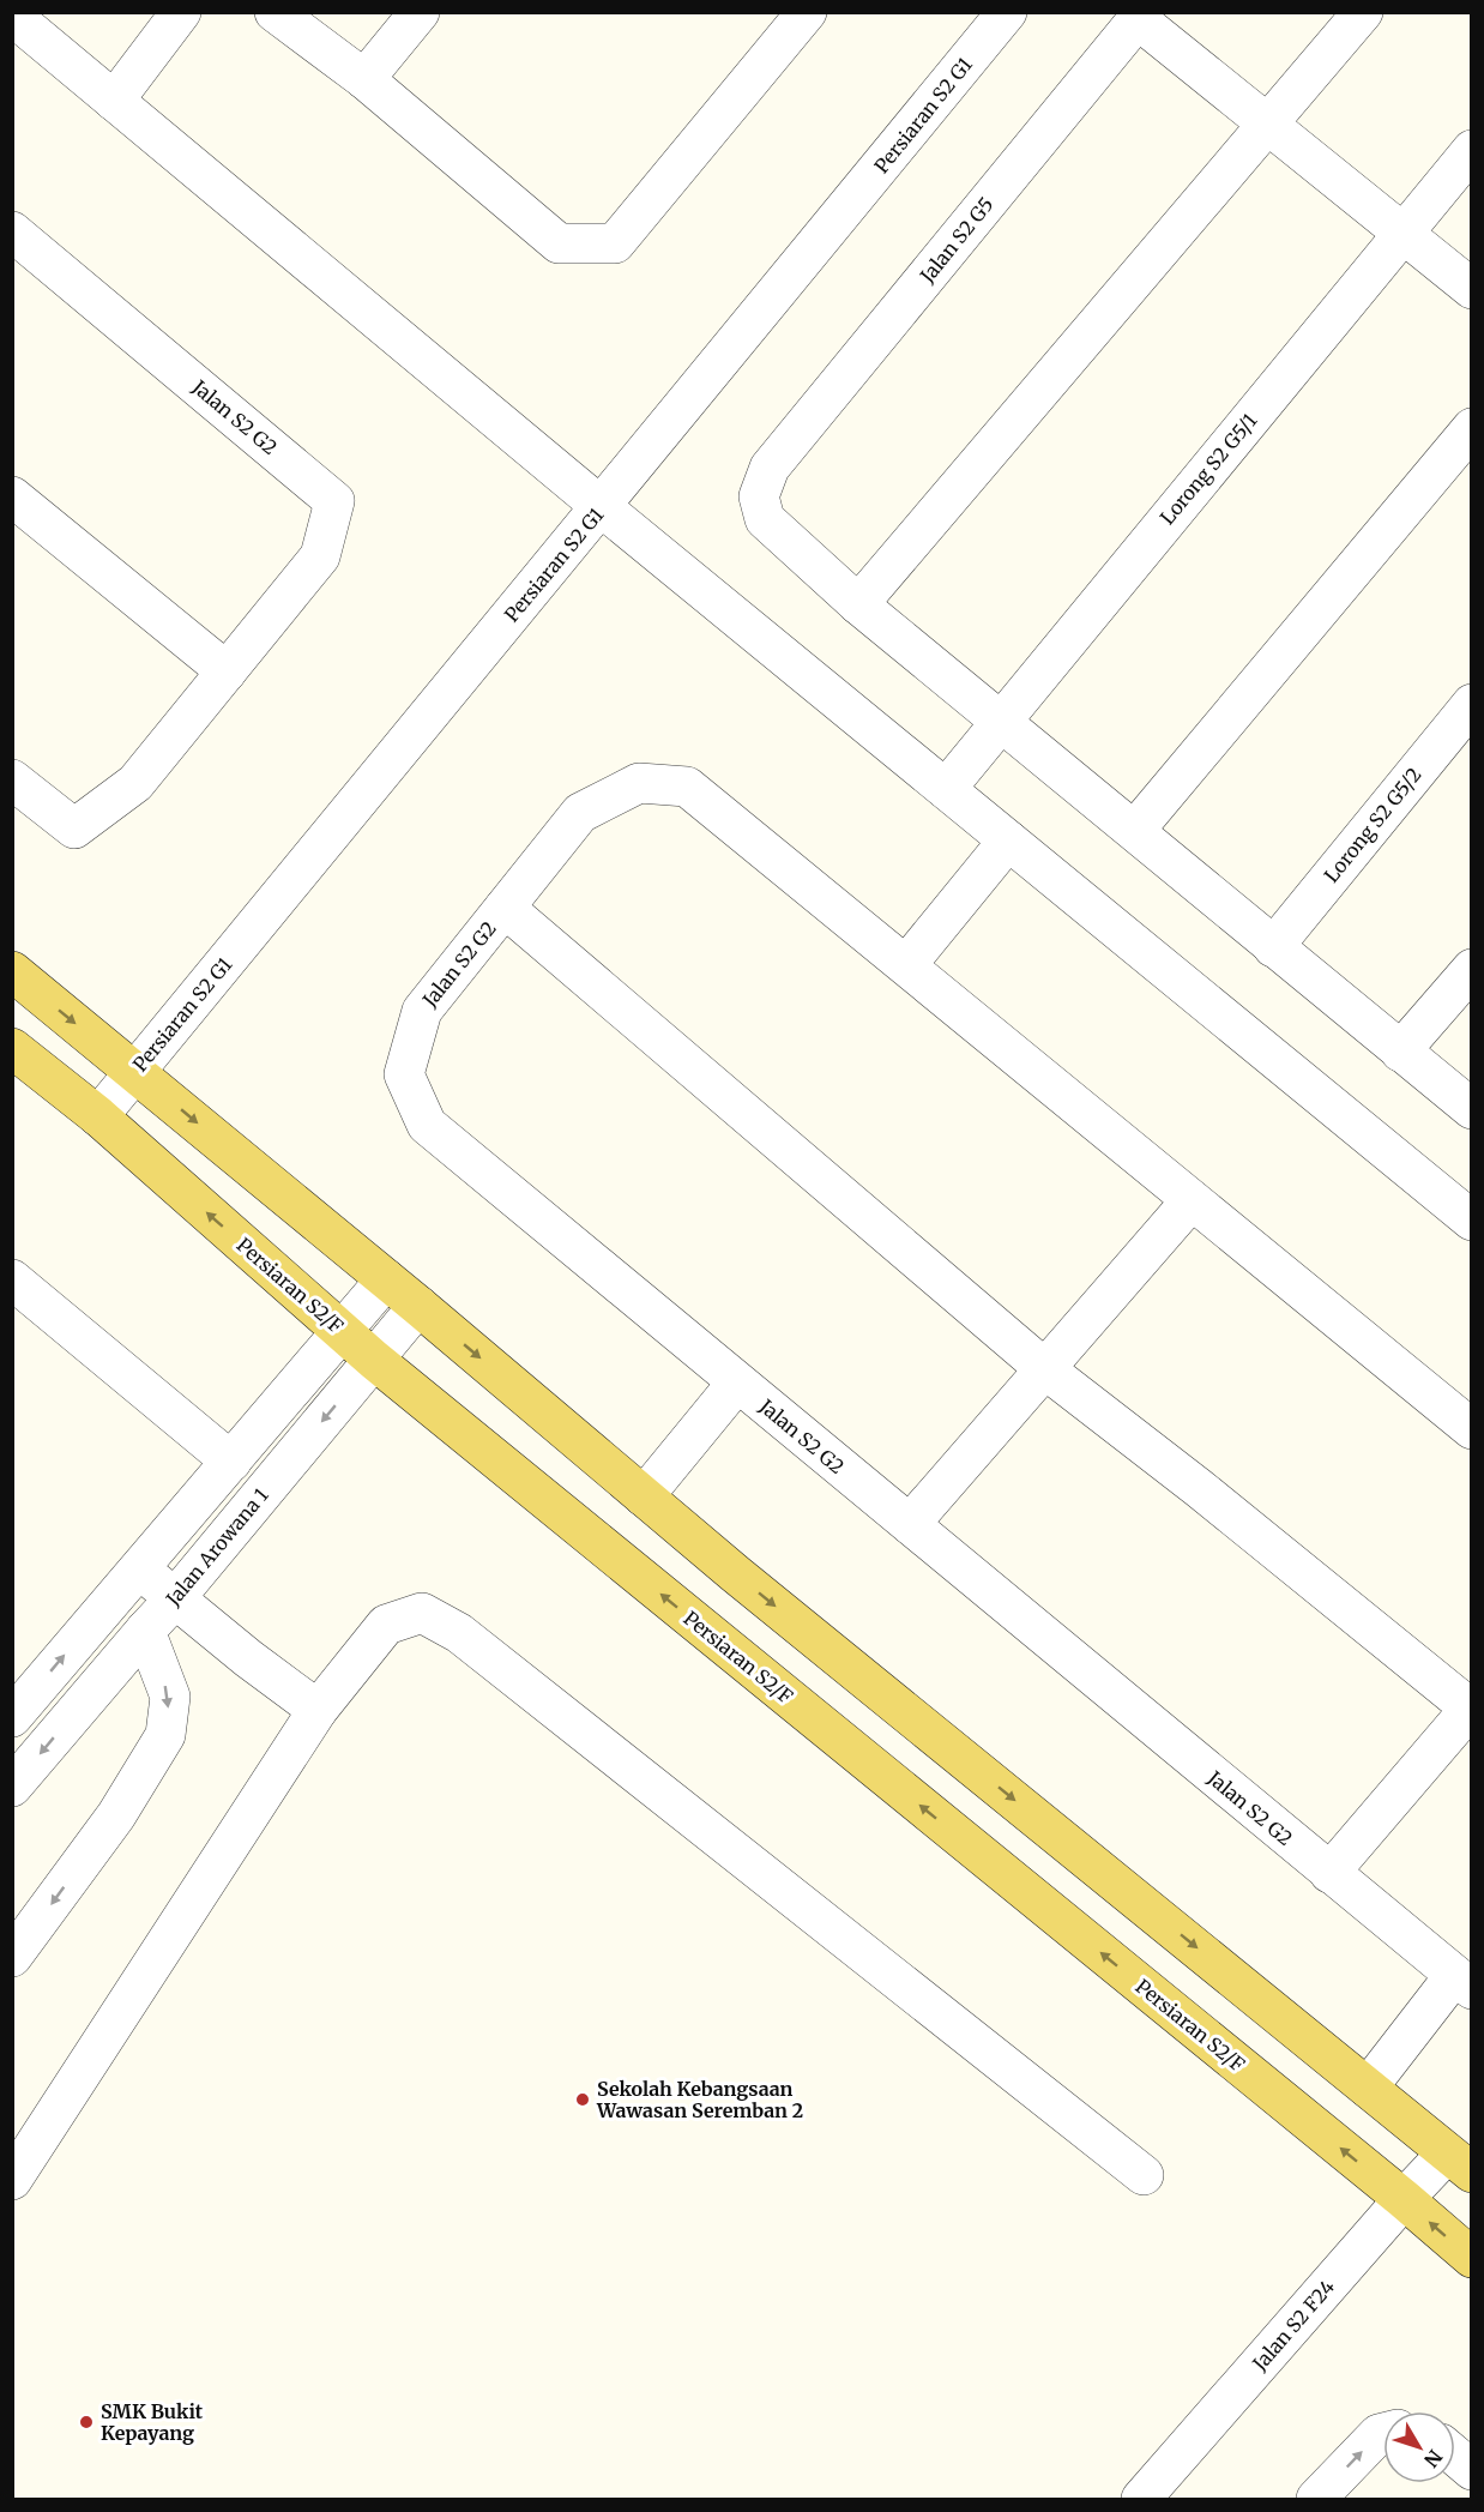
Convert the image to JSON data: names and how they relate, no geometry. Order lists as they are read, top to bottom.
{
  "streets": {
    "main road": ["Persiaran S2/F"],
    "street": [
      "Persiaran S2 G1",
      "Jalan S2 G5",
      "Jalan S2 G2",
      "Lorong S2 G5/1",
      "Lorong S2 G5/2",
      "Jalan Arowana 1",
      "Jalan S2 F24"
    ]
  },
  "crossings": [
    ["Persiaran S2 G1", "Persiaran S2/F"],
    ["Persiaran S2/F", "Jalan Arowana 1"],
    ["Persiaran S2/F", "Jalan S2 F24"]
  ],
  "places": ["Sekolah Kebangsaan Wawasan Seremban 2", "SMK Bukit Kepayang"],
  "north": "bottom right"
}
